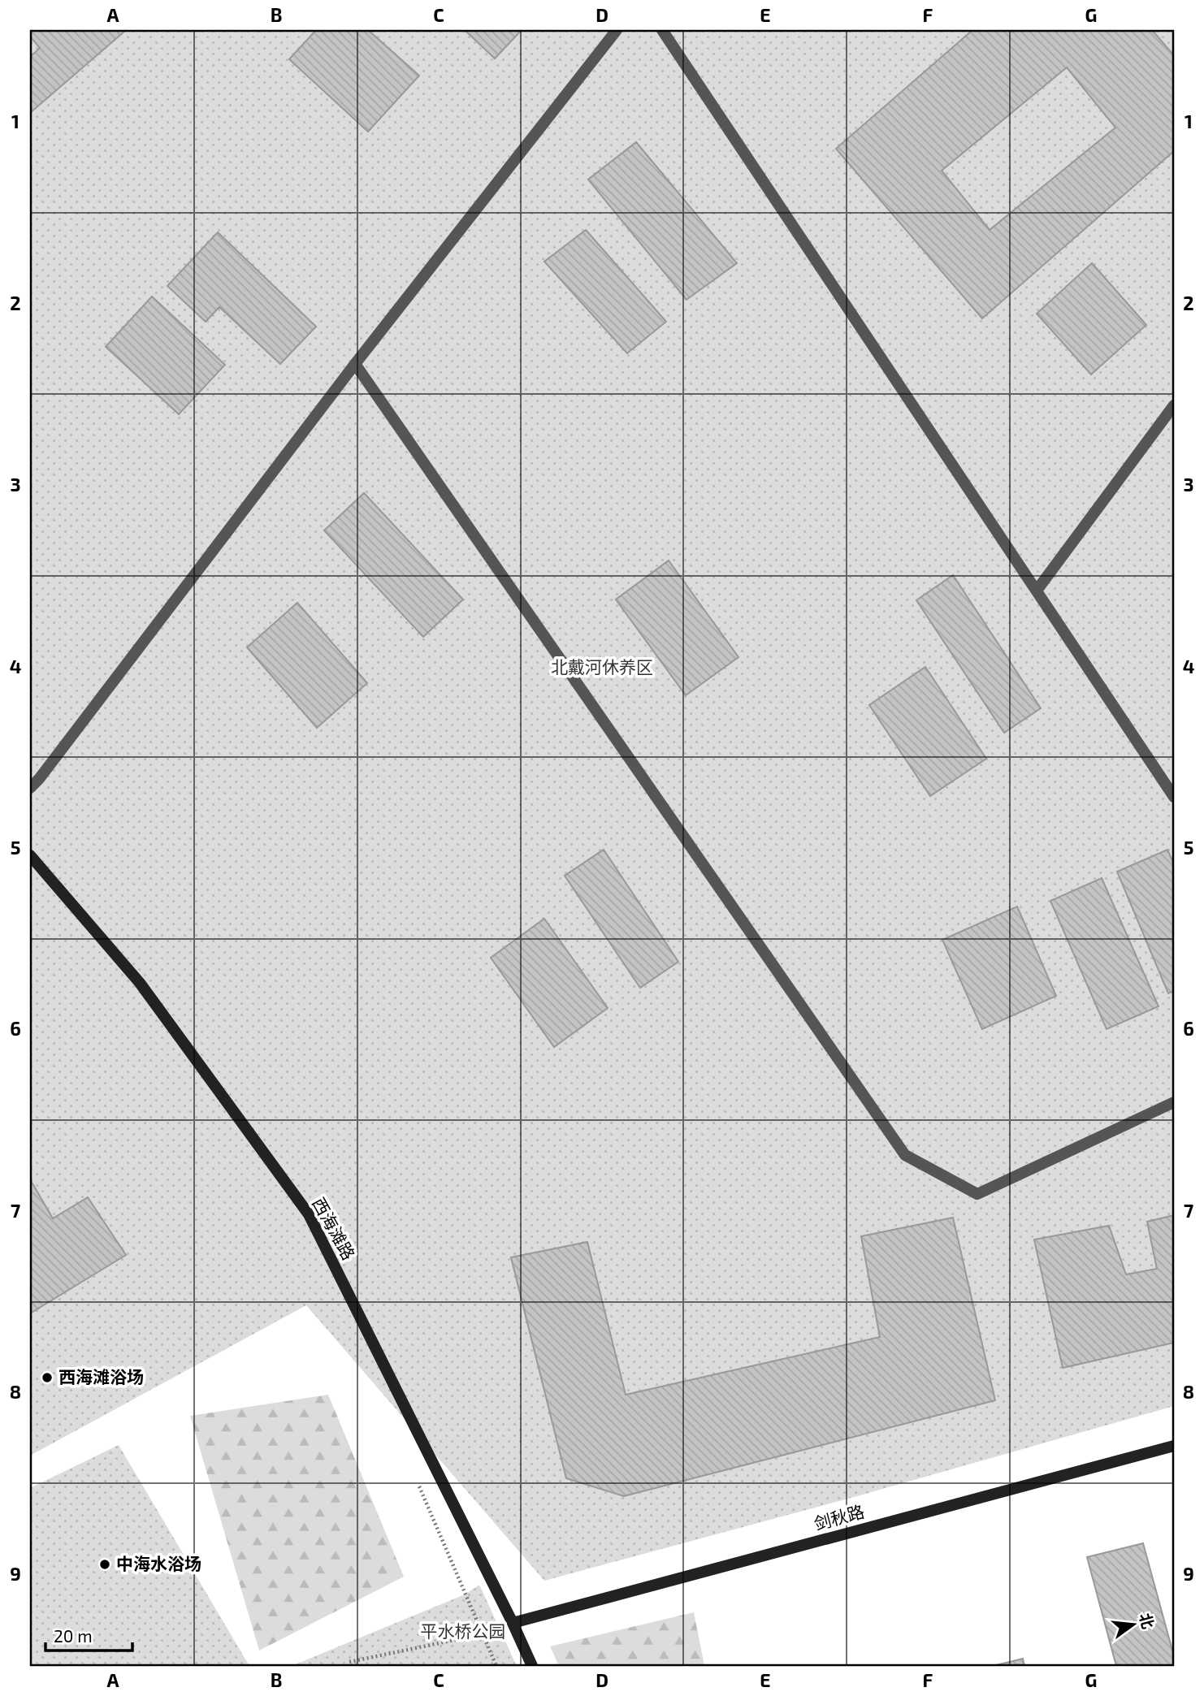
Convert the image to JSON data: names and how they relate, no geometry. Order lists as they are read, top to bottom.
{
  "streets": {
    "main road": ["西海滩路", "剑秋路"]
  },
  "crossings": [
    ["西海滩路", "剑秋路"]
  ],
  "parks": ["北戴河休养区", "平水桥公园"],
  "places": ["西海滩浴场", "中海水浴场"],
  "scale_bar": "20 m",
  "north": "right",
  "grid": {
    "columns": [
      "A",
      "B",
      "C",
      "D",
      "E",
      "F",
      "G"
    ],
    "rows": [
      "1",
      "2",
      "3",
      "4",
      "5",
      "6",
      "7",
      "8",
      "9"
    ]
  }
}
